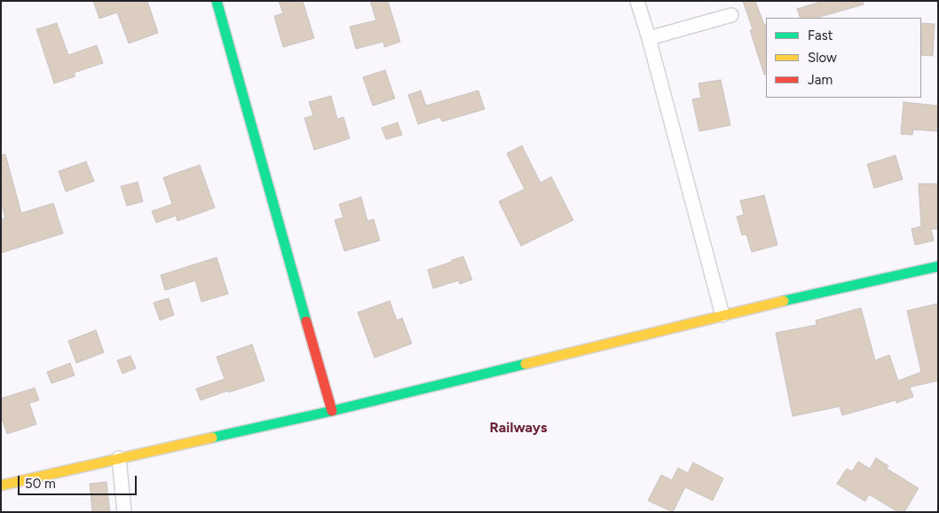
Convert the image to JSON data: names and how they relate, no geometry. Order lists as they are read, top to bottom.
{
  "districts": ["Railways"],
  "legend": ["Fast", "Slow", "Jam"],
  "scale_bar": "50 m"
}
